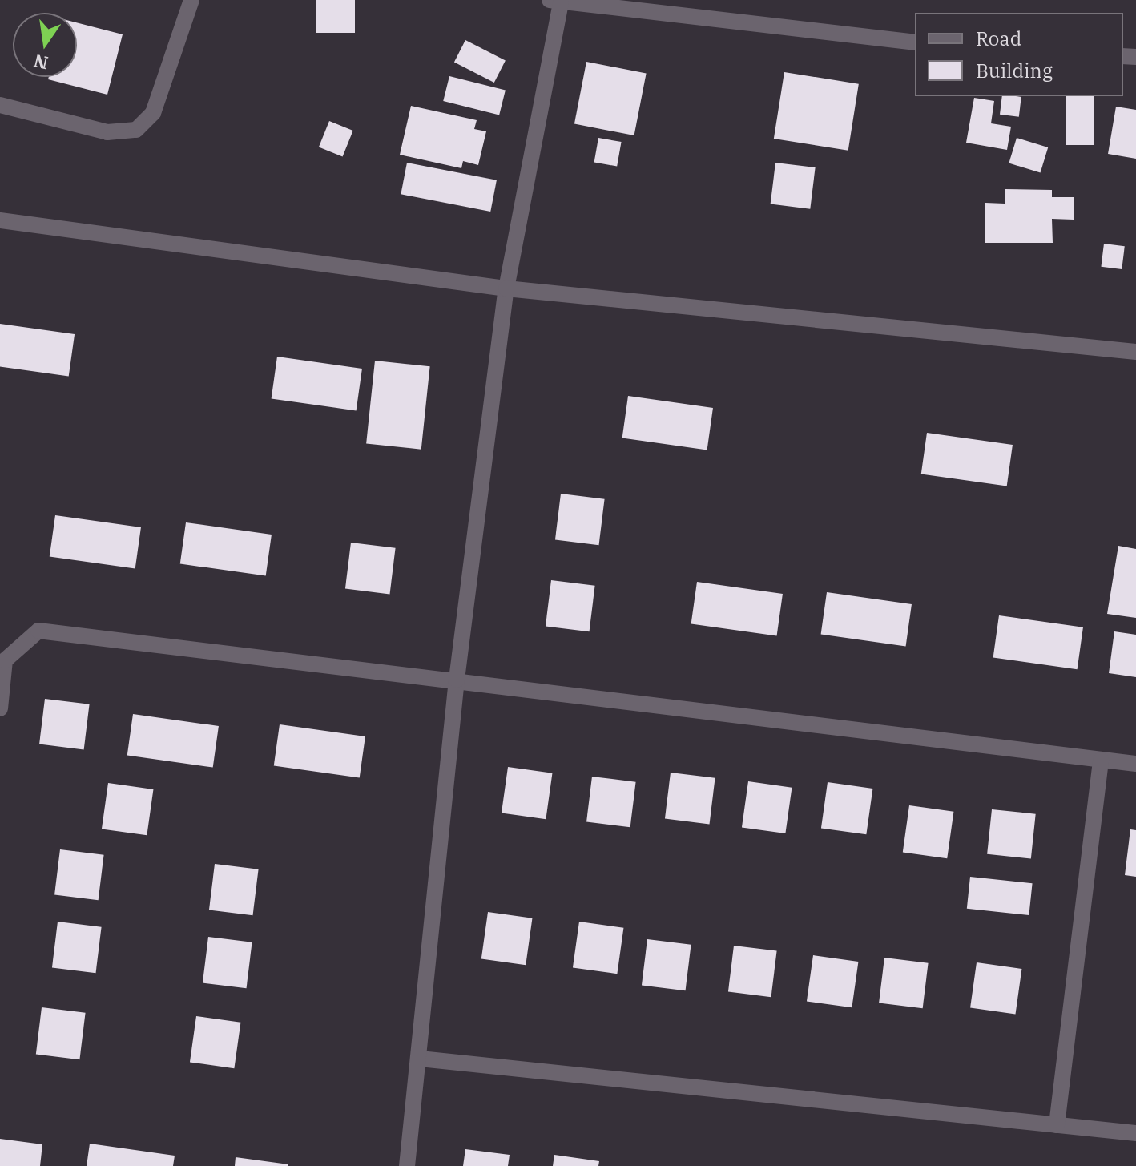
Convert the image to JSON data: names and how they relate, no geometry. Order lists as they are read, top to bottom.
{
  "legend": ["Road", "Building"],
  "north": "bottom"
}
